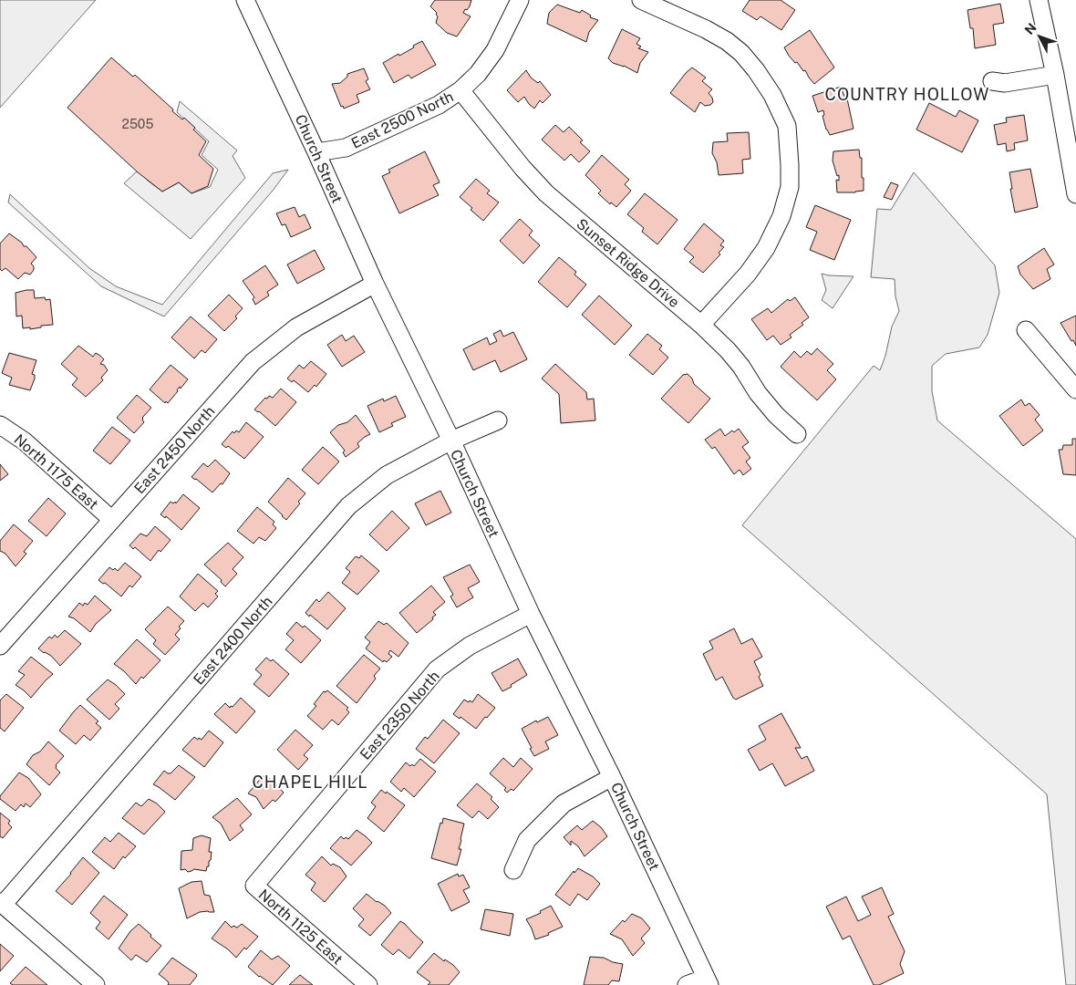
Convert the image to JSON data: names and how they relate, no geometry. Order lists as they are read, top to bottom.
{
  "streets": {
    "street": [
      "East 2500 North",
      "Church Street",
      "Sunset Ridge Drive",
      "East 2450 North",
      "North 1175 East",
      "East 2400 North",
      "East 2350 North",
      "North 1125 East"
    ]
  },
  "crossings": [
    ["East 2500 North", "Church Street"],
    ["East 2500 North", "Sunset Ridge Drive"],
    ["Church Street", "East 2450 North"],
    ["Church Street", "East 2400 North"],
    ["Church Street", "East 2350 North"],
    ["East 2450 North", "North 1175 East"],
    ["East 2350 North", "North 1125 East"]
  ],
  "districts": ["COUNTRY HOLLOW", "CHAPEL HILL"],
  "house_numbers": ["2505"],
  "north": "top left"
}
